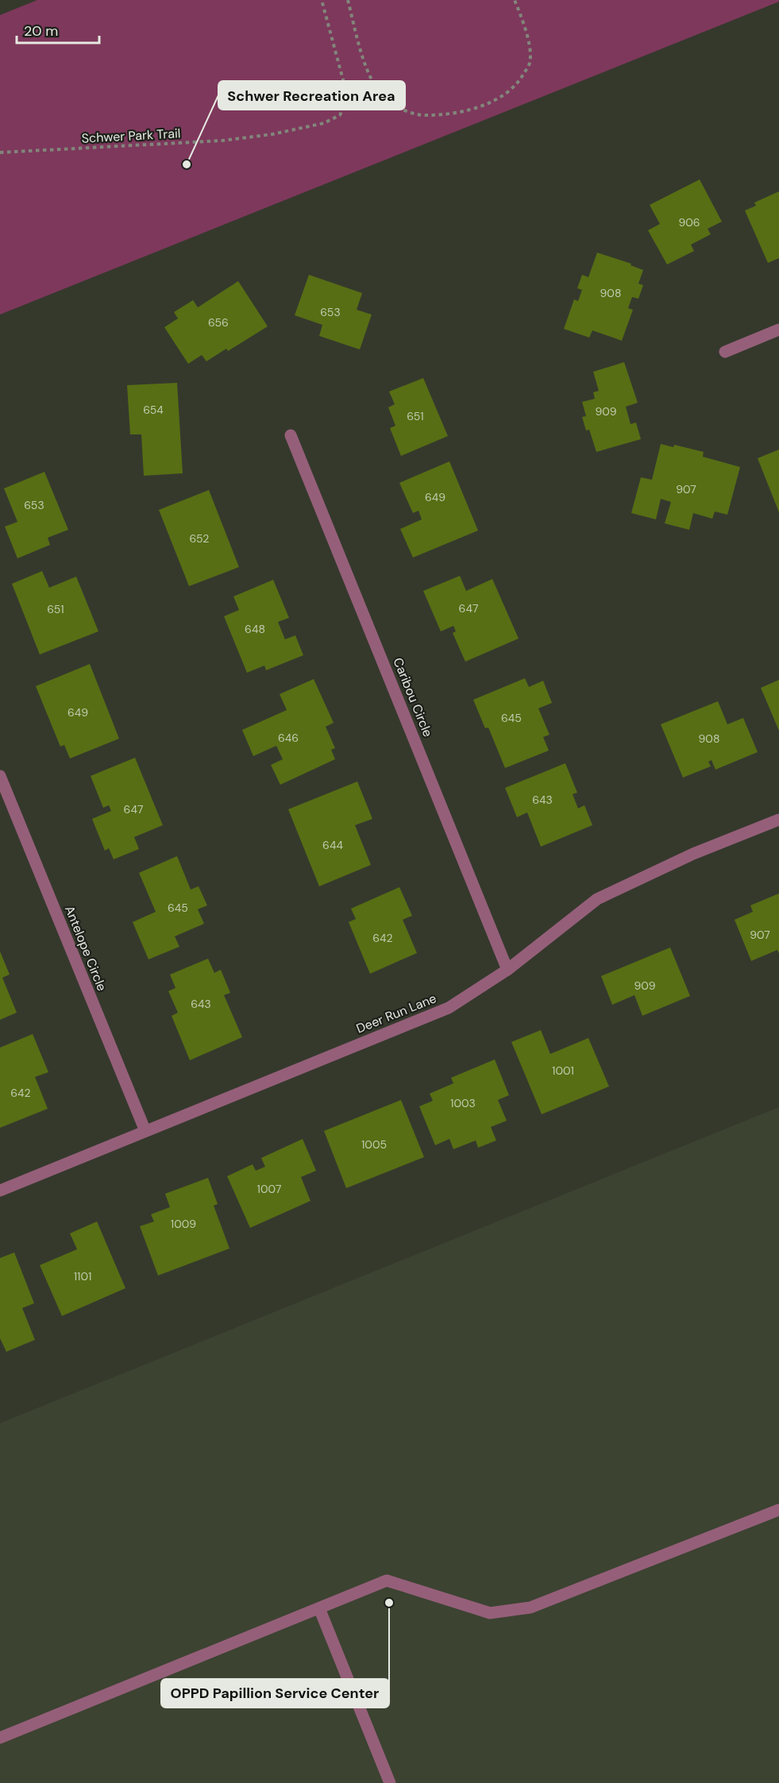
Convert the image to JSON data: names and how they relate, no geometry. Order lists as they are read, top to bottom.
{
  "streets": {
    "street": ["Caribou Circle", "Antelope Circle", "Deer Run Lane"],
    "path": ["Schwer Park Trail"]
  },
  "crossings": [
    ["Caribou Circle", "Deer Run Lane"],
    ["Antelope Circle", "Deer Run Lane"]
  ],
  "places": ["Schwer Recreation Area", "OPPD Papillion Service Center"],
  "house_numbers": [
    "906",
    "908",
    "653",
    "656",
    "654",
    "909",
    "651",
    "907",
    "649",
    "653",
    "652",
    "647",
    "651",
    "648",
    "649",
    "645",
    "646",
    "908",
    "643",
    "647",
    "644",
    "645",
    "907",
    "642",
    "909",
    "643",
    "1001",
    "642",
    "1003",
    "1005",
    "1007",
    "1009",
    "1101"
  ],
  "scale_bar": "20 m"
}
